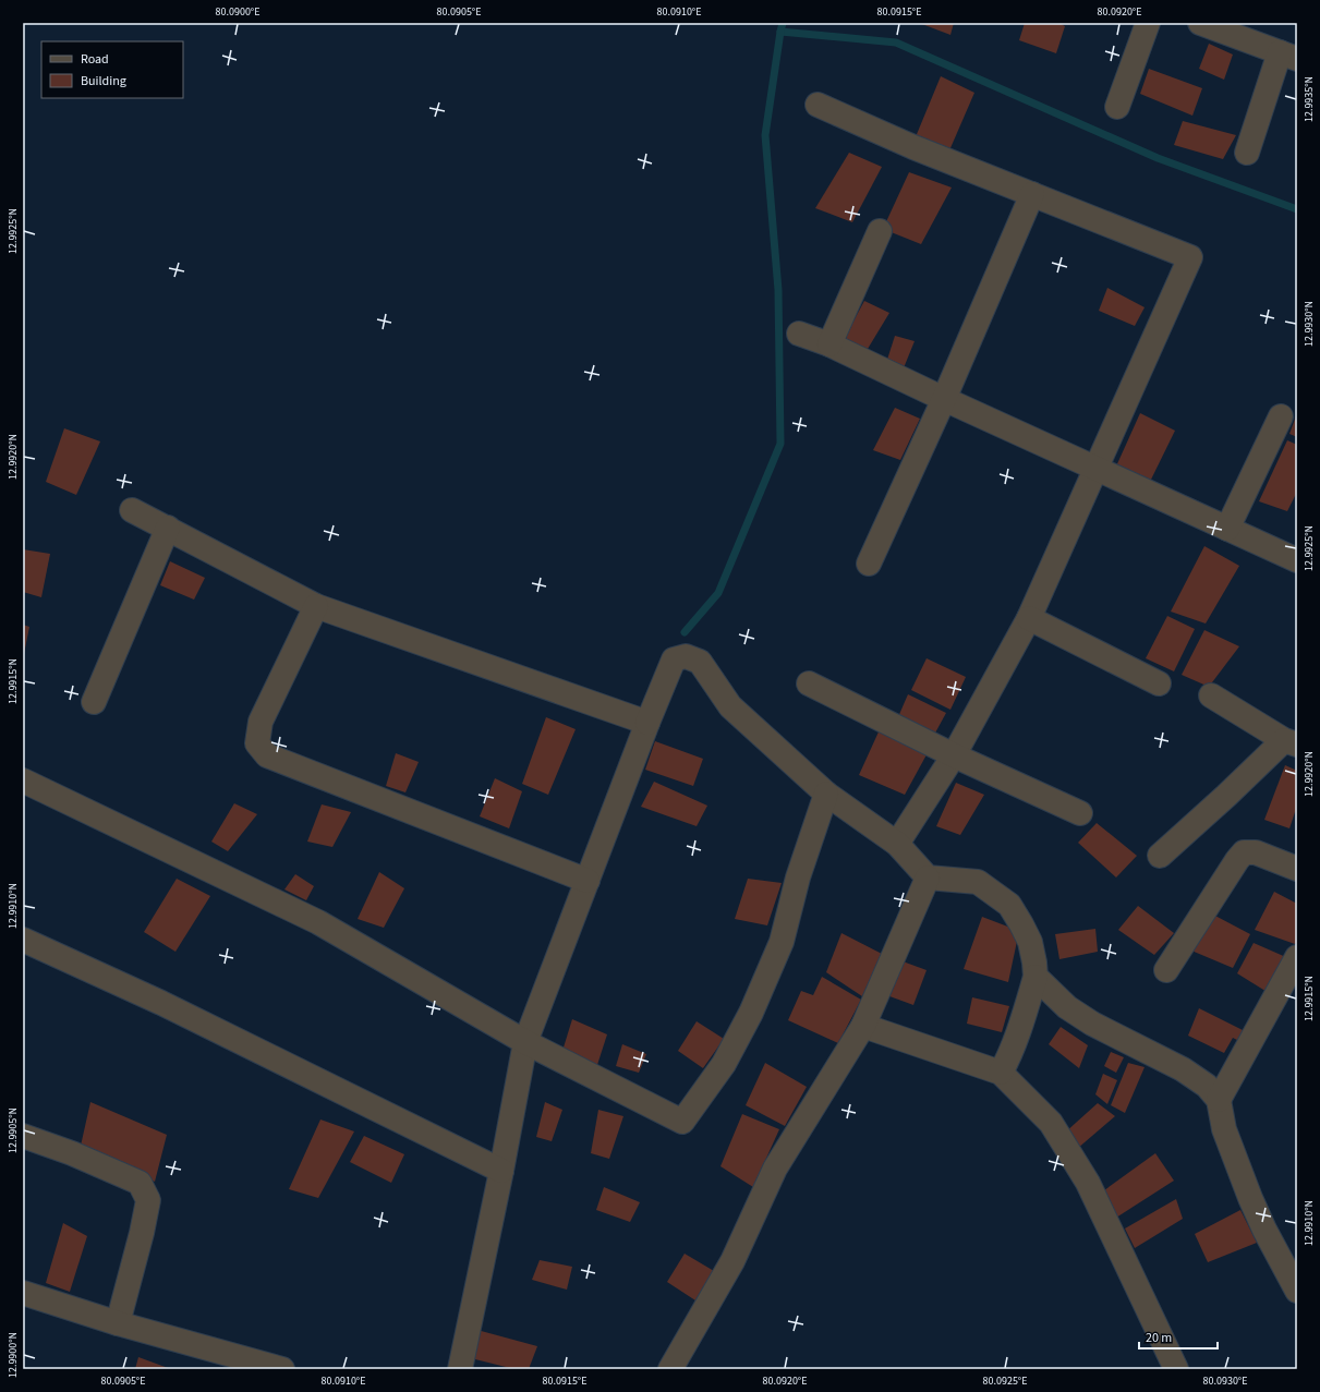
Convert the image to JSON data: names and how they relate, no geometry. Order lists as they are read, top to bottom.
{
  "legend": ["Road", "Building"],
  "scale_bar": "20 m",
  "coordinates": [
    "80.0900°E",
    "80.0905°E",
    "80.0910°E",
    "80.0915°E",
    "80.0920°E",
    "12.9935°N",
    "12.9925°N",
    "12.9930°N",
    "12.9920°N",
    "12.9915°N",
    "12.9910°N",
    "12.9905°N",
    "12.9900°N",
    "80.0925°E",
    "80.0930°E"
  ]
}
